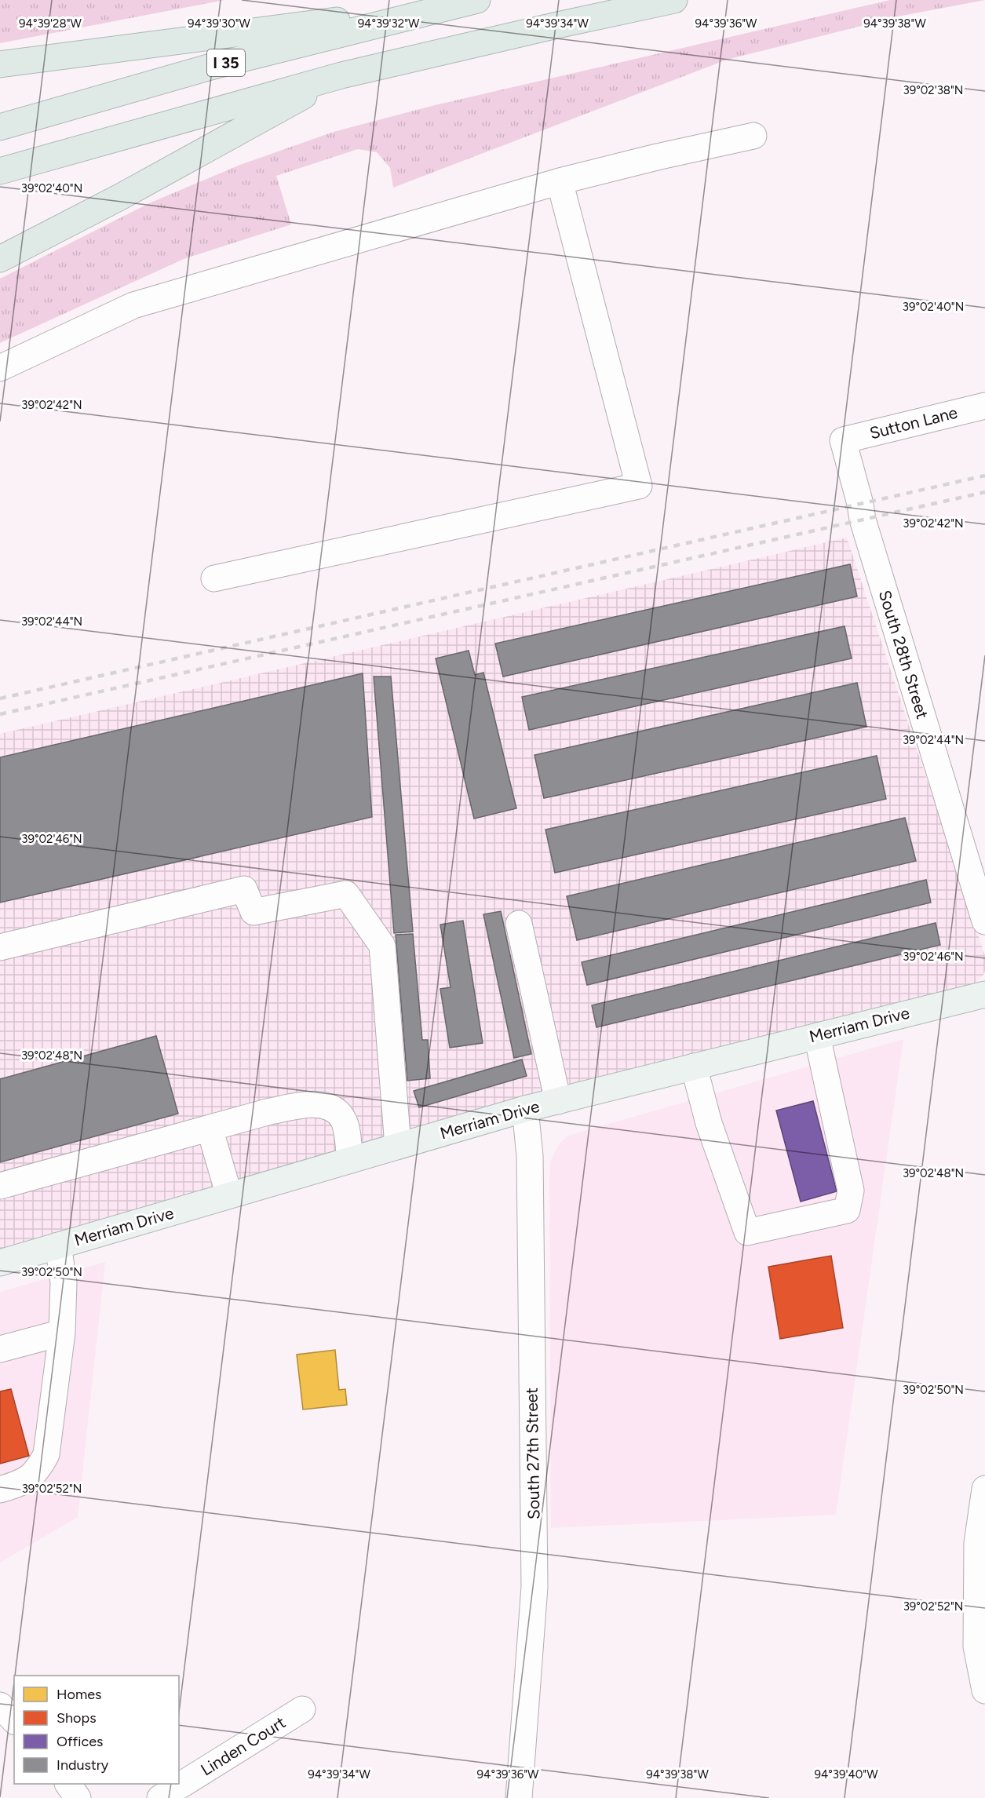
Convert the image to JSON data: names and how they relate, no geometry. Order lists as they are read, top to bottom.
{
  "streets": {
    "highway": ["I 35"],
    "main road": ["Merriam Drive"],
    "street": [
      "Sutton Lane",
      "South 28th Street",
      "South 27th Street",
      "Linden Court"
    ]
  },
  "crossings": [
    ["Sutton Lane", "South 28th Street"],
    ["Merriam Drive", "South 27th Street"]
  ],
  "legend": [
    "Homes",
    "Shops",
    "Offices",
    "Industry"
  ],
  "coordinates": [
    "94°39'28\"W",
    "94°39'30\"W",
    "94°39'32\"W",
    "94°39'34\"W",
    "94°39'36\"W",
    "94°39'38\"W",
    "39°02'38\"N",
    "39°02'40\"N",
    "39°02'42\"N",
    "39°02'44\"N",
    "39°02'46\"N",
    "39°02'48\"N",
    "39°02'50\"N",
    "39°02'52\"N",
    "94°39'40\"W"
  ]
}
